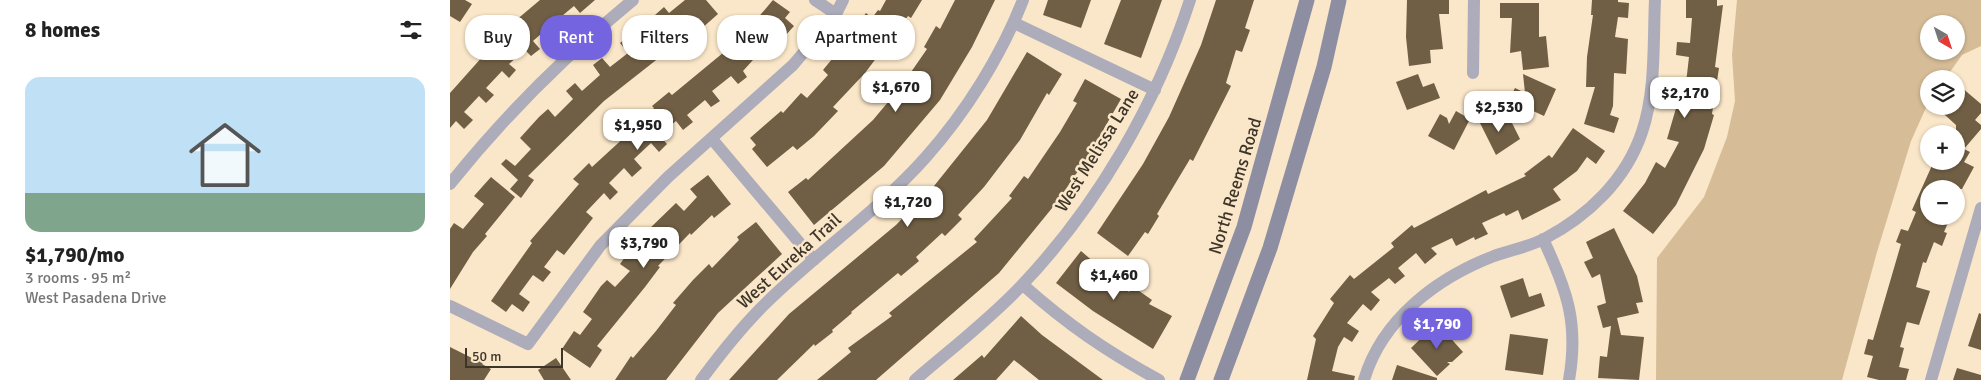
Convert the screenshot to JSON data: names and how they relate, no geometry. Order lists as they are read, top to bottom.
{
  "streets": {
    "main road": ["North Reems Road"],
    "street": ["West Melissa Lane", "West Eureka Trail"]
  },
  "scale_bar": "50 m",
  "north": "bottom right",
  "page": {
    "heading": "8 homes",
    "map_buttons": ["+", "−"],
    "chip": [
      "Buy",
      "Rent",
      "Filters",
      "New",
      "Apartment"
    ],
    "list": [
      {
        "name": "$1,790/mo",
        "note": "3 rooms · 95 m² · West Pasadena Drive"
      }
    ],
    "price": [
      "$1,670",
      "$2,170",
      "$2,530",
      "$1,950",
      "$1,720",
      "$3,790",
      "$1,460",
      "$1,790"
    ],
    "scale": "50 m"
  }
}
